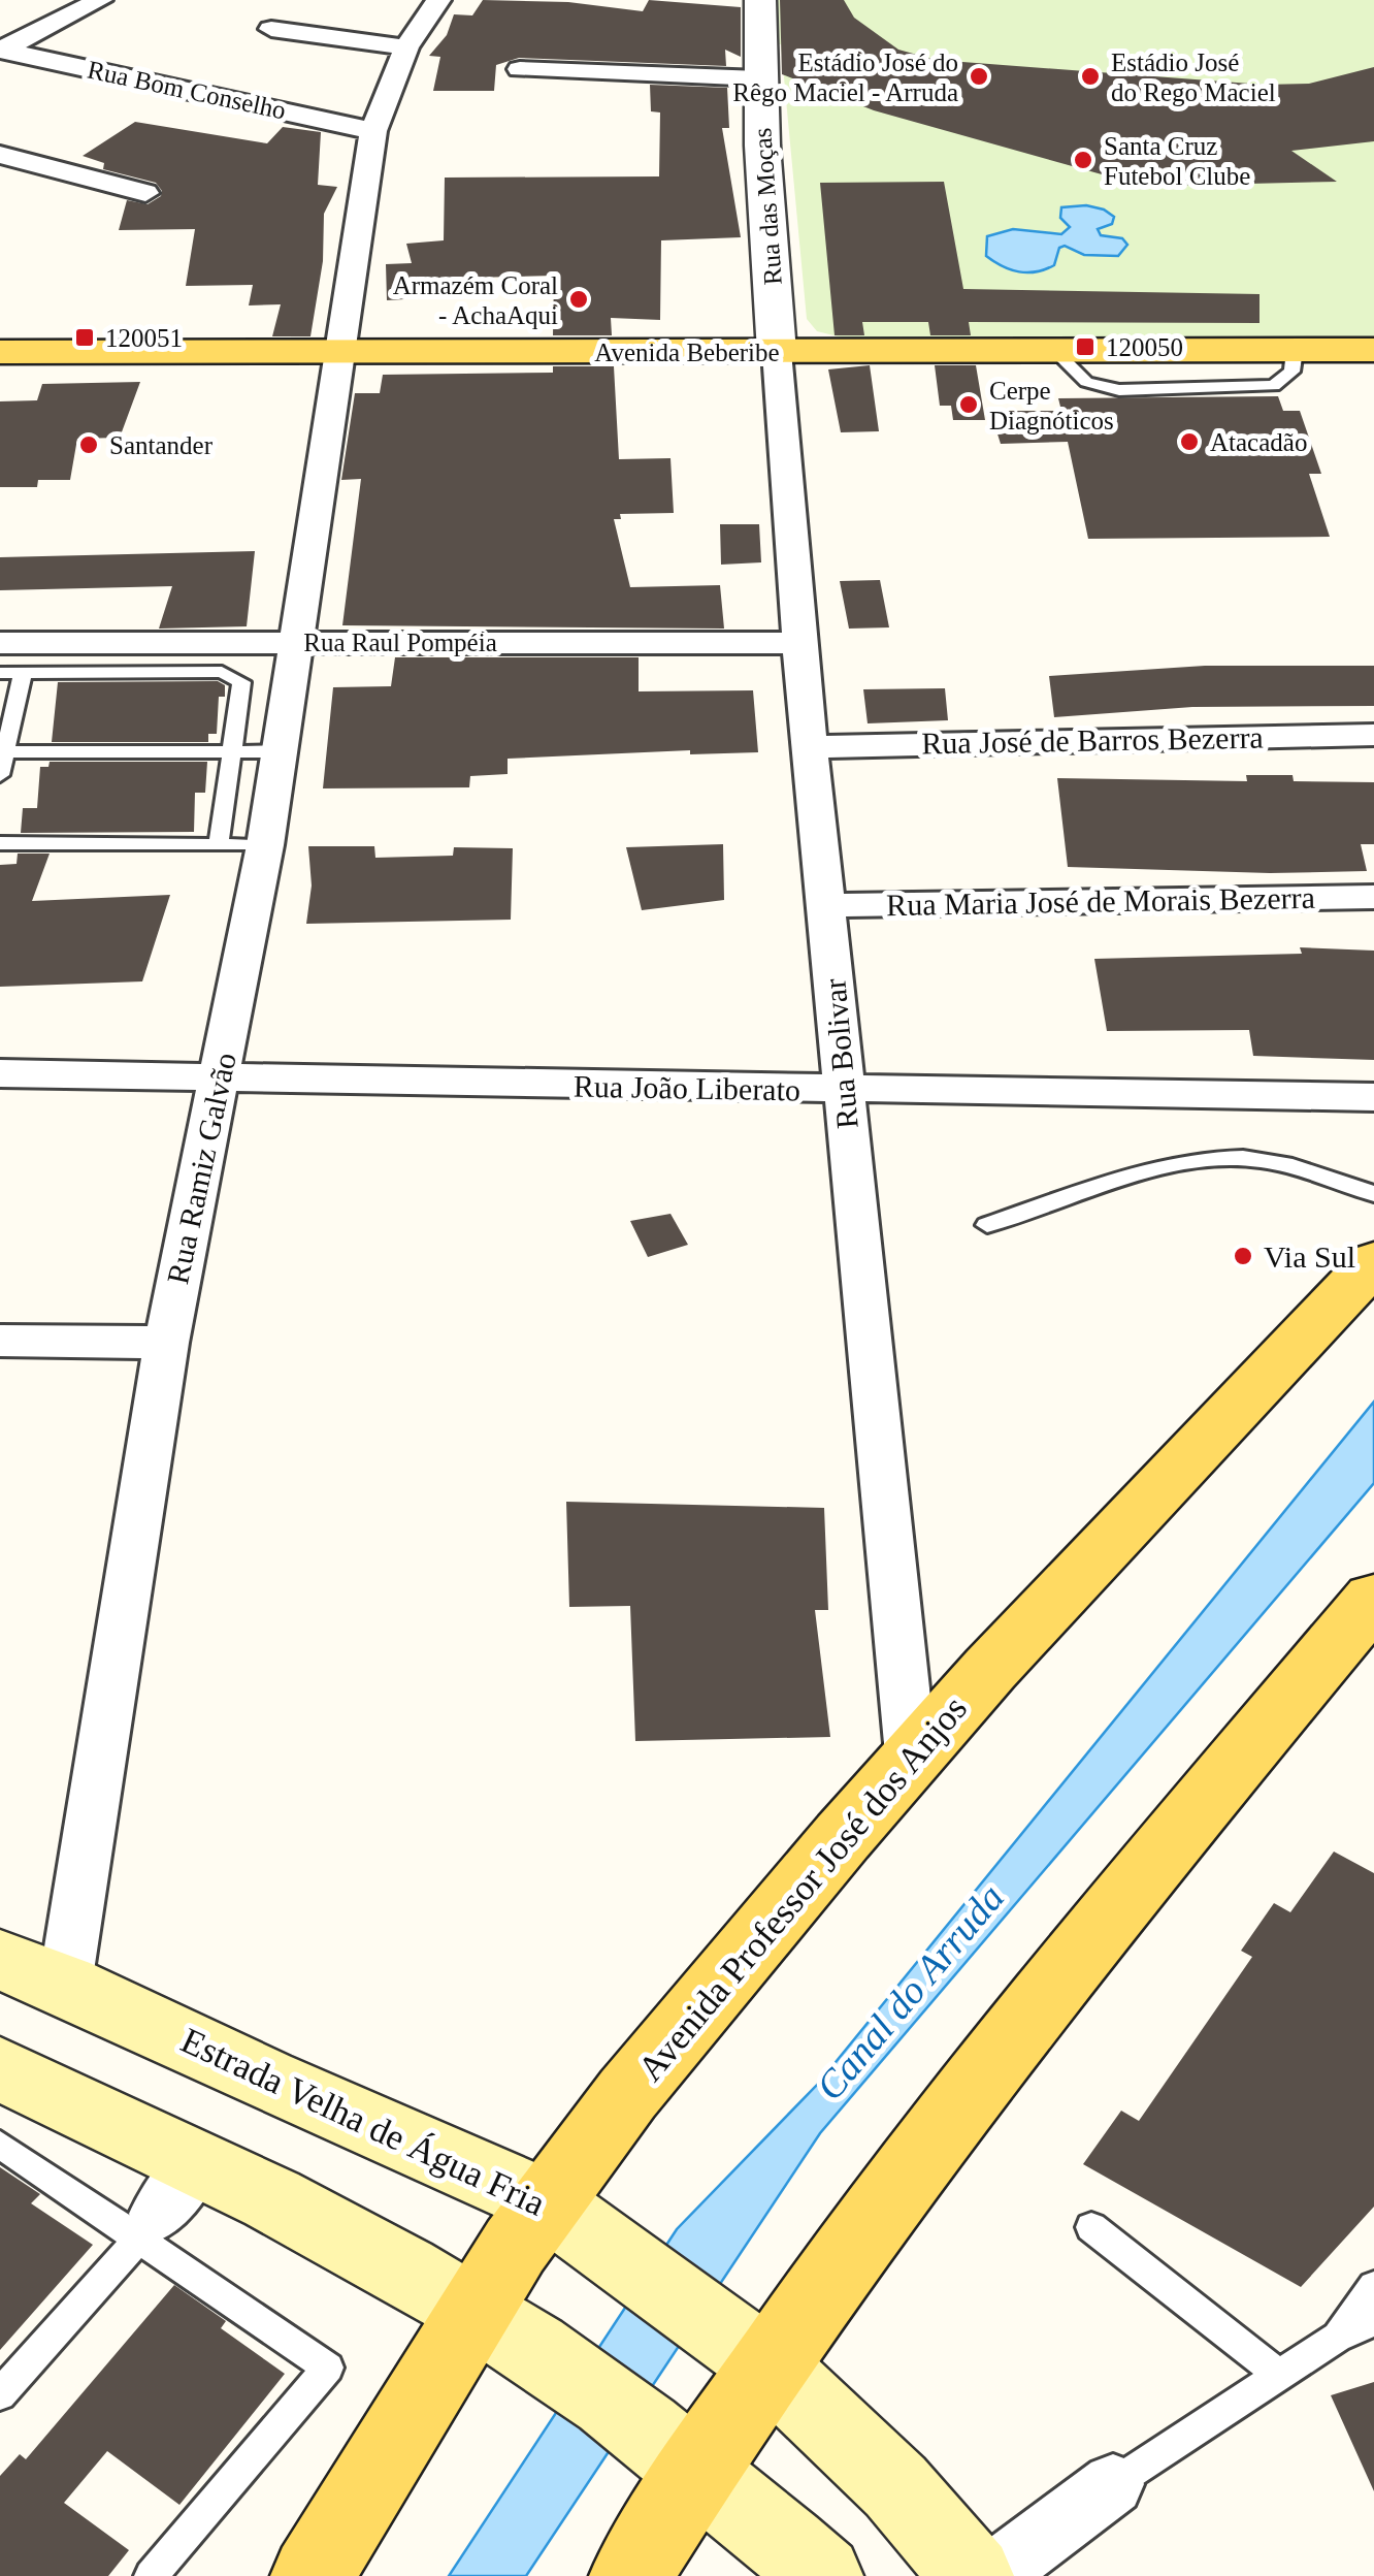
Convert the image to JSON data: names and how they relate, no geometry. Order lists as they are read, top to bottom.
{
  "streets": {
    "main road": ["Avenida Beberibe", "Avenida Professor José dos Anjos", "Estrada Velha de Água Fria"],
    "street": [
      "Rua Bom Conselho",
      "Rua das Moças",
      "Rua Raul Pompéia",
      "Rua José de Barros Bezerra",
      "Rua Maria José de Morais Bezerra",
      "Rua Bolivar",
      "Rua João Liberato",
      "Rua Ramiz Galvão"
    ]
  },
  "crossings": [
    ["Rua Bom Conselho", "Rua Ramiz Galvão"],
    ["Rua das Moças", "Avenida Beberibe"],
    ["Rua das Moças", "Rua Bolivar"],
    ["Avenida Beberibe", "Rua Bolivar"],
    ["Avenida Beberibe", "Rua Ramiz Galvão"],
    ["Rua Raul Pompéia", "Rua Bolivar"],
    ["Rua Raul Pompéia", "Rua Ramiz Galvão"],
    ["Rua José de Barros Bezerra", "Rua Bolivar"],
    ["Rua Maria José de Morais Bezerra", "Rua Bolivar"],
    ["Rua Bolivar", "Rua João Liberato"],
    ["Rua Bolivar", "Avenida Professor José dos Anjos"],
    ["Rua João Liberato", "Rua Ramiz Galvão"],
    ["Rua Ramiz Galvão", "Estrada Velha de Água Fria"],
    ["Avenida Professor José dos Anjos", "Estrada Velha de Água Fria"]
  ],
  "water": ["Canal do Arruda"],
  "places": {
    "other": [
      "Estádio José do Rêgo Maciel - Arruda",
      "Estádio José do Rego Maciel",
      "Santa Cruz Futebol Clube",
      "Armazém Coral - AchaAqui",
      "Cerpe Diagnóticos",
      "Atacadão",
      "Santander",
      "Via Sul"
    ],
    "transit": ["120051", "120050"]
  }
}
